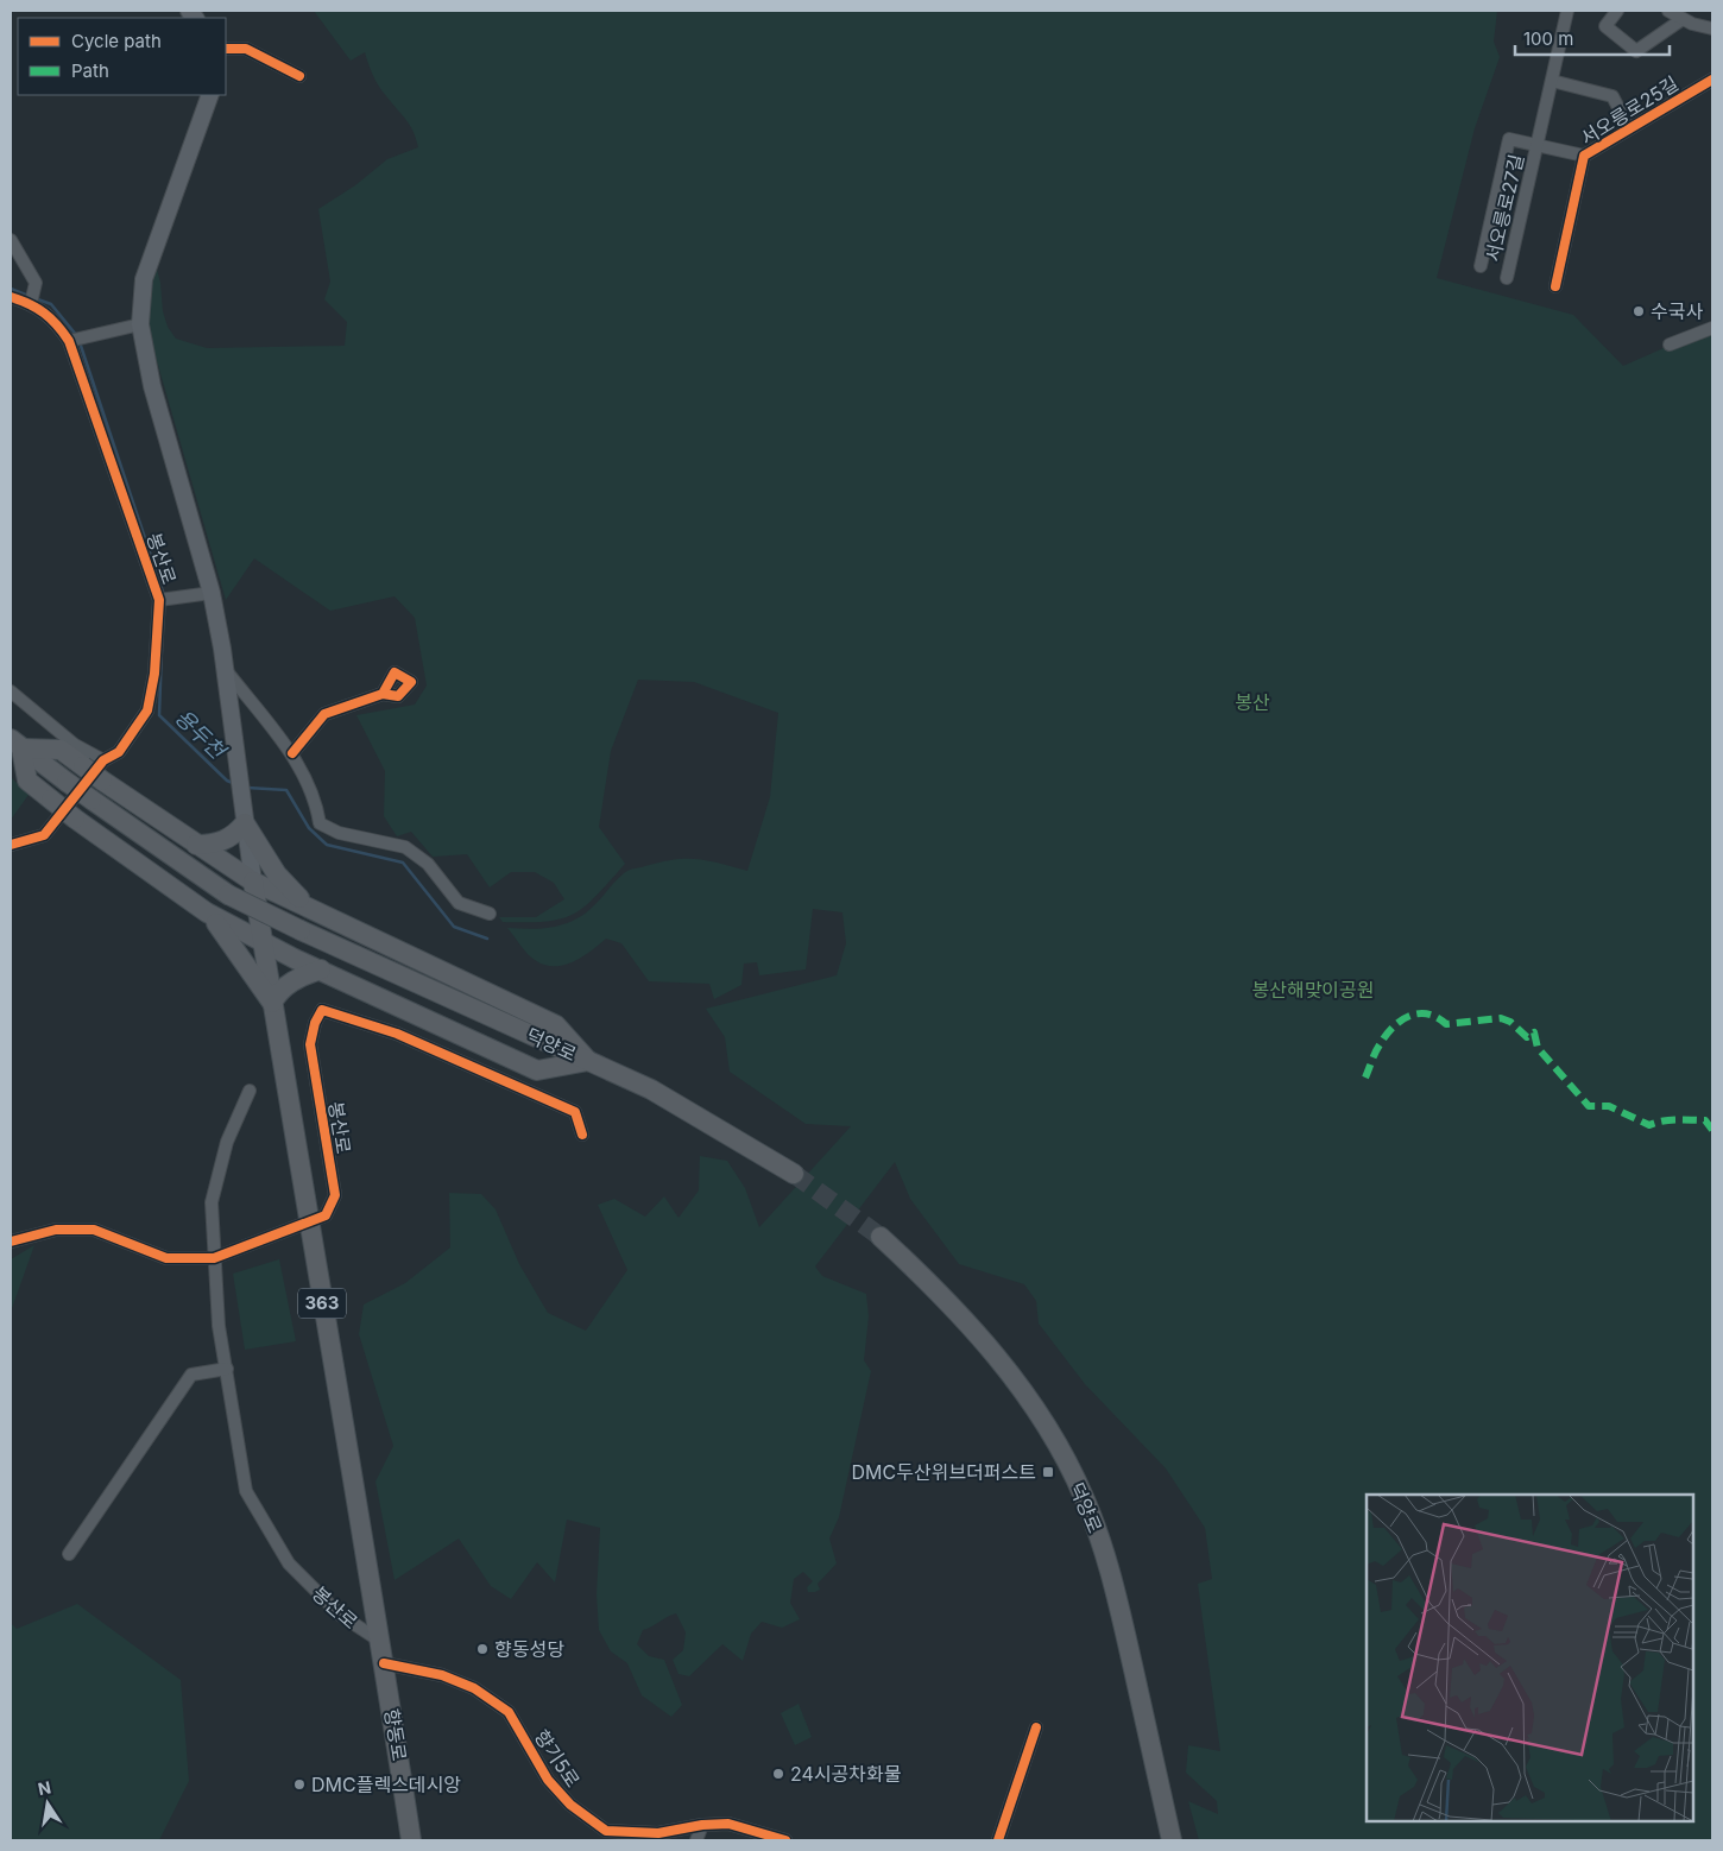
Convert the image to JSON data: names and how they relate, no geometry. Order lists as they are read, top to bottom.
{
  "streets": {
    "main road": [
      "봉산로",
      "덕양로",
      "363",
      "향동로"
    ],
    "street": ["서오릉로25길", "서오릉로27길", "향기5로"]
  },
  "crossings": [
    ["봉산로", "향동로"],
    ["봉산로", "향기5로"],
    ["향동로", "향기5로"]
  ],
  "water": ["용두천"],
  "parks": ["봉산", "봉산해맞이공원"],
  "places": {
    "other": [
      "수국사",
      "향동성당",
      "24시공차화물",
      "DMC플렉스데시앙"
    ],
    "transit": ["DMC두산위브더퍼스트"]
  },
  "legend": ["Cycle path", "Path"],
  "scale_bar": "100 m",
  "north": "top"
}
